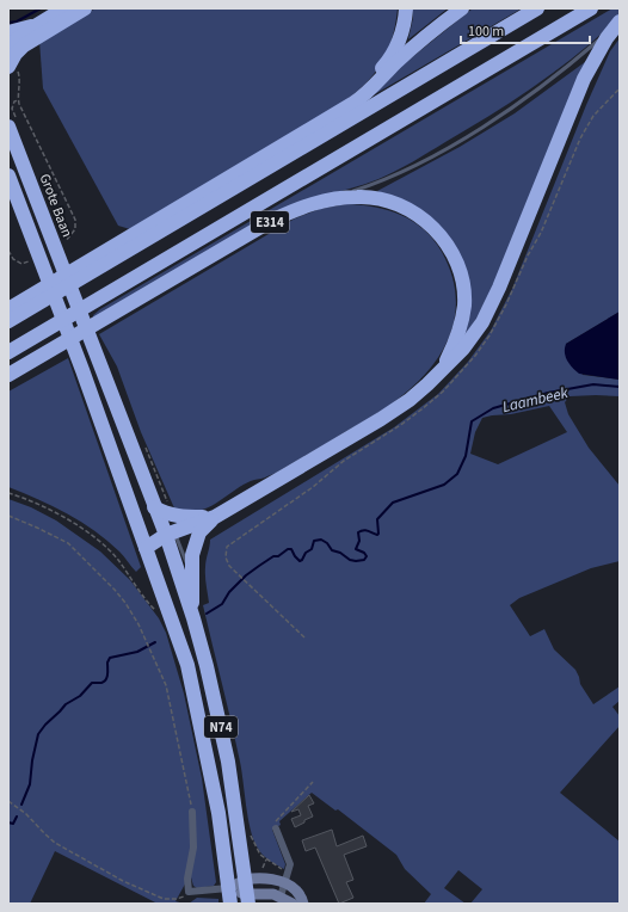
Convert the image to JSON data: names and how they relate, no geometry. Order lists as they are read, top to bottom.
{
  "streets": {
    "highway": ["Grote Baan", "E314", "N74"]
  },
  "crossings": [
    ["Grote Baan", "N74"],
    ["E314", "N74"]
  ],
  "water": ["Laambeek"],
  "scale_bar": "100 m"
}
